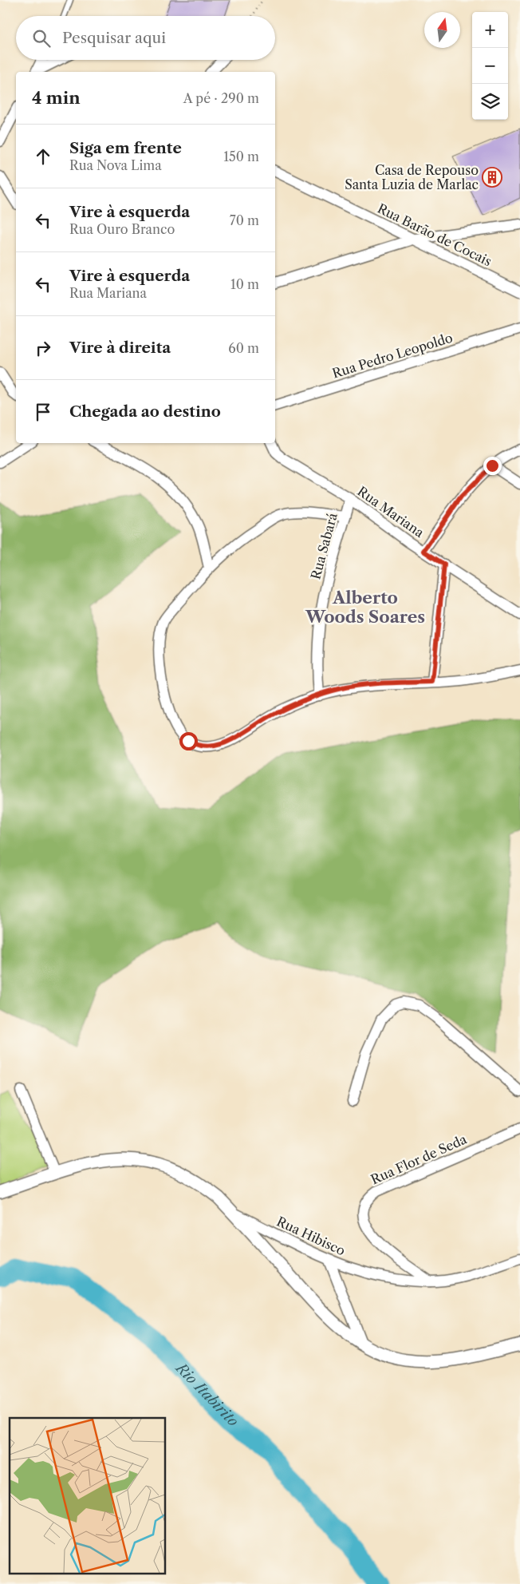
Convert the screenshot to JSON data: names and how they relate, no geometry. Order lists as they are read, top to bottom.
{
  "streets": {
    "street": [
      "Rua Barão de Cocais",
      "Rua Pedro Leopoldo",
      "Rua Mariana",
      "Rua Sabará",
      "Rua Flor de Seda",
      "Rua Hibisco"
    ]
  },
  "crossings": [
    ["Rua Mariana", "Rua Sabará"],
    ["Rua Flor de Seda", "Rua Hibisco"]
  ],
  "districts": ["Alberto Woods Soares"],
  "water": ["Rio Itabirito"],
  "places": {
    "building": ["Casa de Repouso Santa Luzia de Marlac"]
  },
  "north": "top",
  "page": {
    "map_buttons": ["+", "−"],
    "search": "Pesquisar aqui",
    "heading": ["4 min", "A pé · 290 m"],
    "list": [
      ["Siga em frente", "Rua Nova Lima", "150 m"],
      ["Vire à esquerda", "Rua Ouro Branco", "70 m"],
      ["Vire à esquerda", "Rua Mariana", "10 m"],
      ["Vire à direita", "60 m"],
      "Chegada ao destino"
    ]
  }
}
